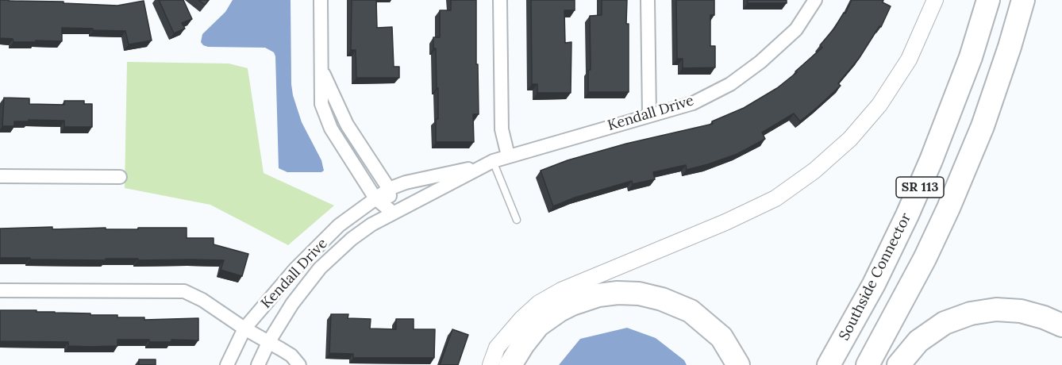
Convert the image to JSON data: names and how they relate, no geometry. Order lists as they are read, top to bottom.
{
  "streets": {
    "highway": ["SR 113", "Southside Connector"],
    "street": ["Kendall Drive"]
  }
}
